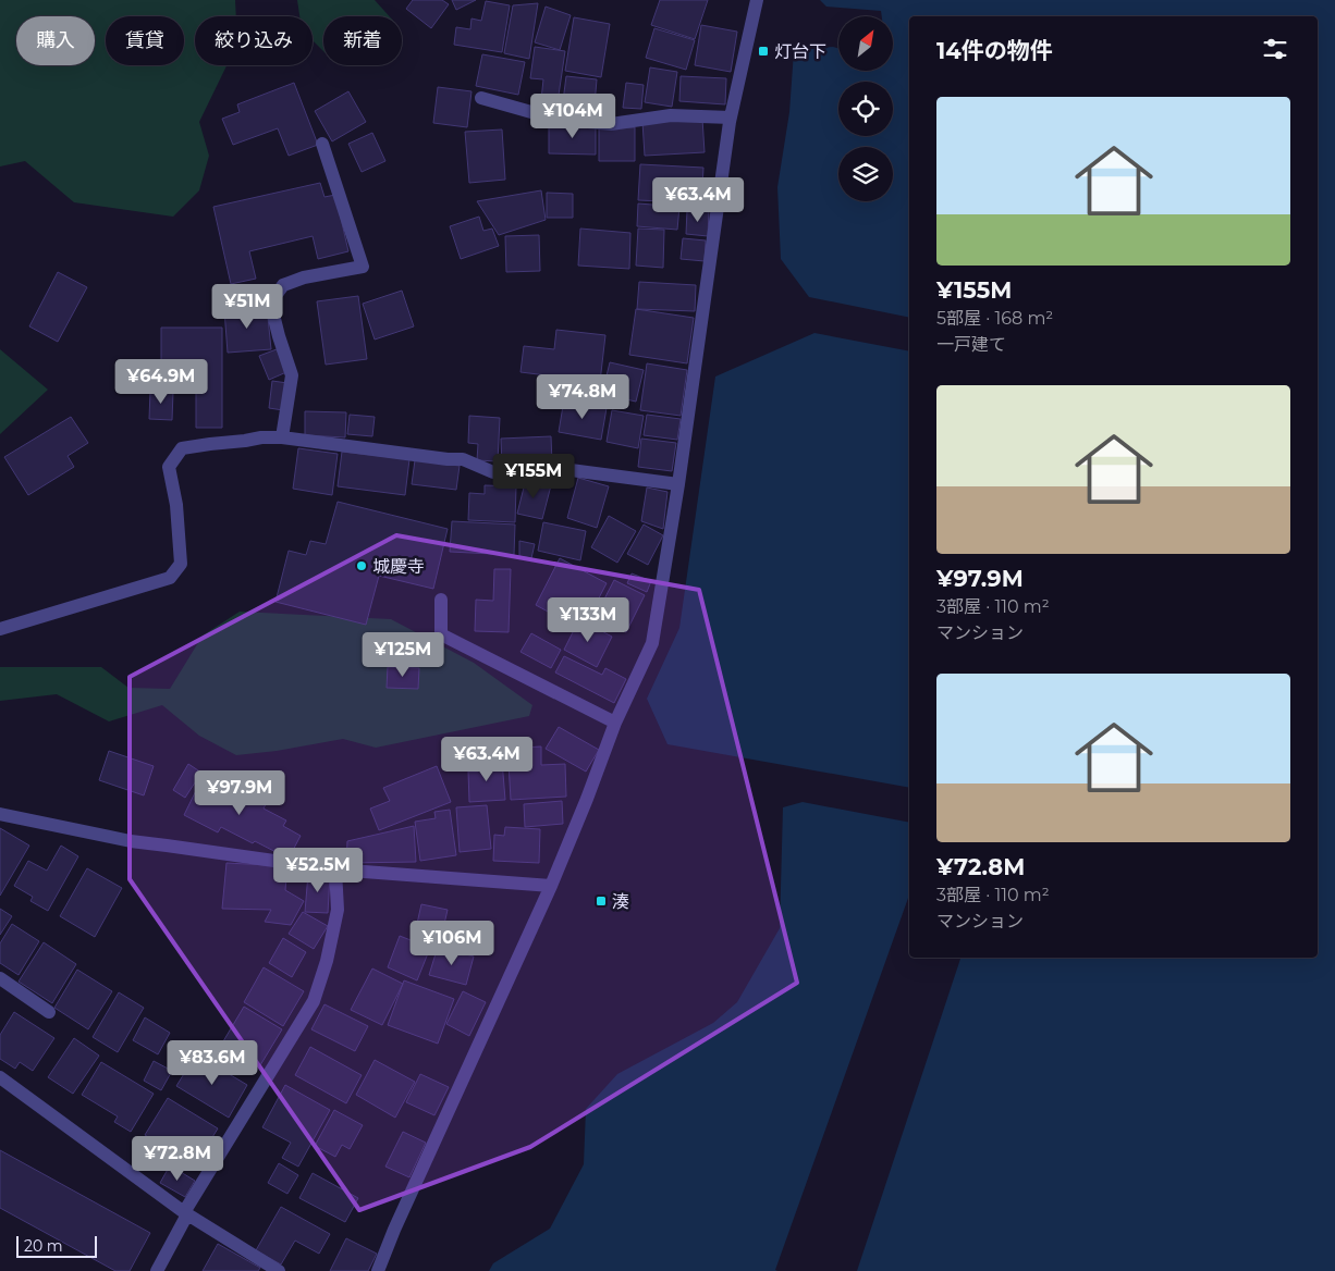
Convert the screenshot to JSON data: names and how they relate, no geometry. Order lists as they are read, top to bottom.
{
  "places": {
    "transit": ["灯台下", "湊"],
    "other": ["城慶寺"]
  },
  "scale_bar": "20 m",
  "north": "top right",
  "page": {
    "chip": [
      "購入",
      "賃貸",
      "絞り込み",
      "新着"
    ],
    "heading": "14件の物件",
    "list": [
      {
        "name": "¥155M",
        "note": "5部屋 · 168 m² · 一戸建て"
      },
      {
        "name": "¥97.9M",
        "note": "3部屋 · 110 m² · マンション"
      },
      {
        "name": "¥72.8M",
        "note": "3部屋 · 110 m² · マンション"
      }
    ],
    "price": [
      "¥104M",
      "¥63.4M",
      "¥51M",
      "¥64.9M",
      "¥74.8M",
      "¥155M",
      "¥133M",
      "¥125M",
      "¥63.4M",
      "¥97.9M",
      "¥52.5M",
      "¥106M",
      "¥83.6M",
      "¥72.8M"
    ],
    "scale": "20 m"
  }
}
